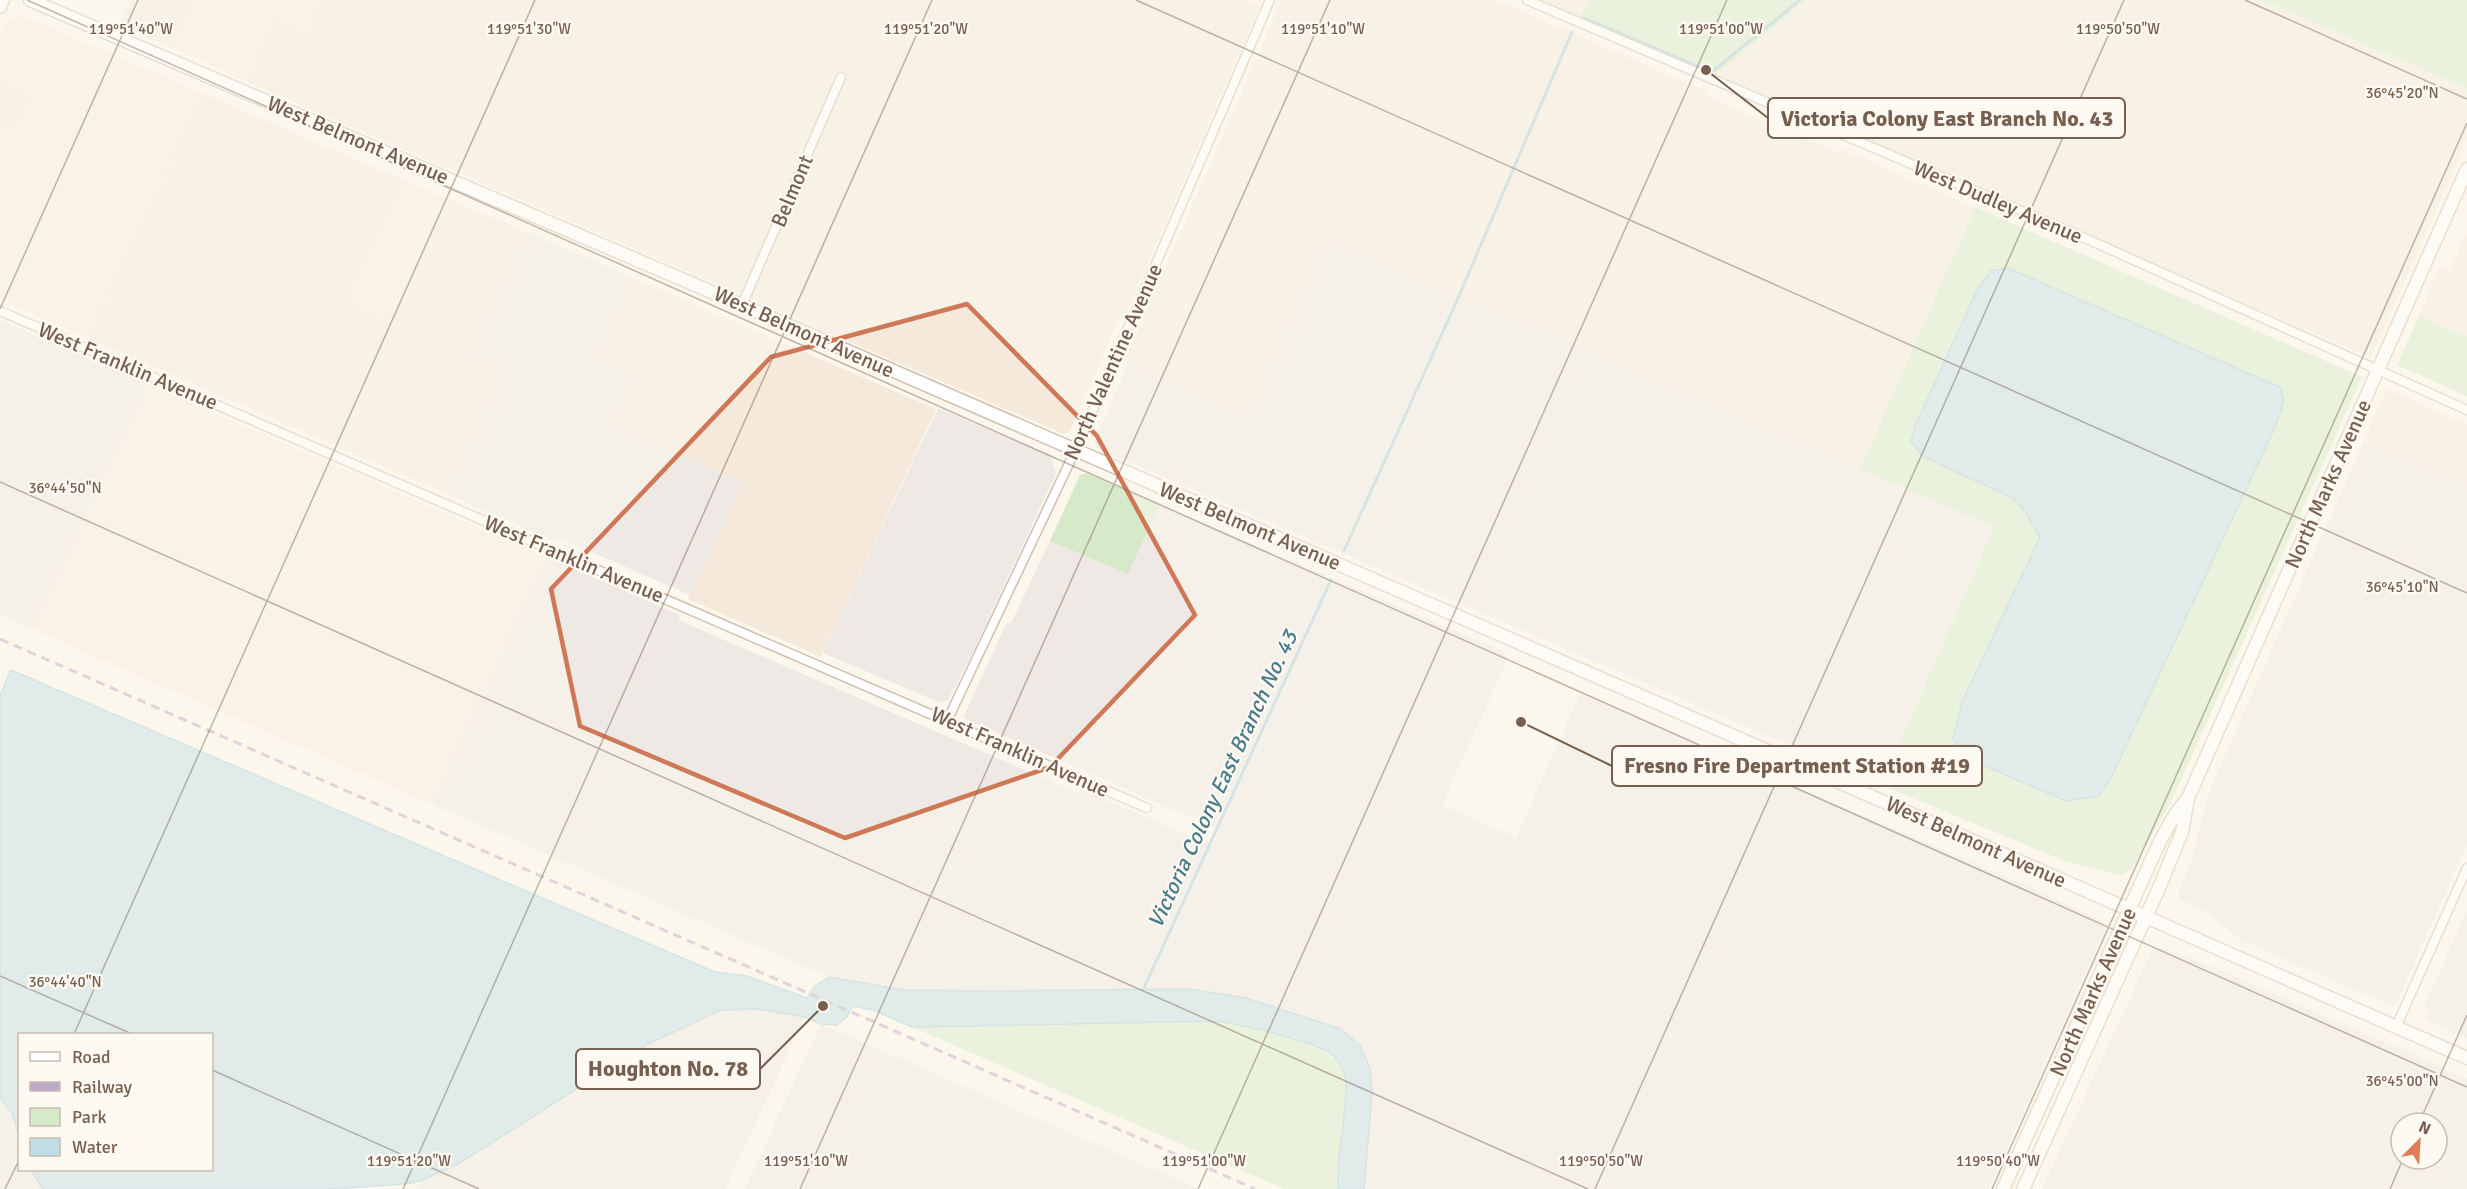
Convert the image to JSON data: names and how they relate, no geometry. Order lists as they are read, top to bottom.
{
  "streets": {
    "street": [
      "West Belmont Avenue",
      "Belmont",
      "West Dudley Avenue",
      "North Valentine Avenue",
      "West Franklin Avenue",
      "North Marks Avenue"
    ]
  },
  "crossings": [
    ["West Belmont Avenue", "Belmont"],
    ["West Belmont Avenue", "North Valentine Avenue"],
    ["West Belmont Avenue", "North Marks Avenue"],
    ["West Dudley Avenue", "North Marks Avenue"],
    ["North Valentine Avenue", "West Franklin Avenue"]
  ],
  "water": ["Victoria Colony East Branch No. 43"],
  "places": ["Victoria Colony East Branch No. 43", "Fresno Fire Department Station #19", "Houghton No. 78"],
  "legend": [
    "Road",
    "Railway",
    "Park",
    "Water"
  ],
  "north": "top right",
  "coordinates": [
    "119°51'40\"W",
    "119°51'30\"W",
    "119°51'20\"W",
    "119°51'10\"W",
    "119°51'00\"W",
    "119°50'50\"W",
    "36°45'20\"N",
    "36°44'50\"N",
    "36°45'10\"N",
    "36°44'40\"N",
    "36°45'00\"N",
    "119°50'40\"W"
  ]
}
